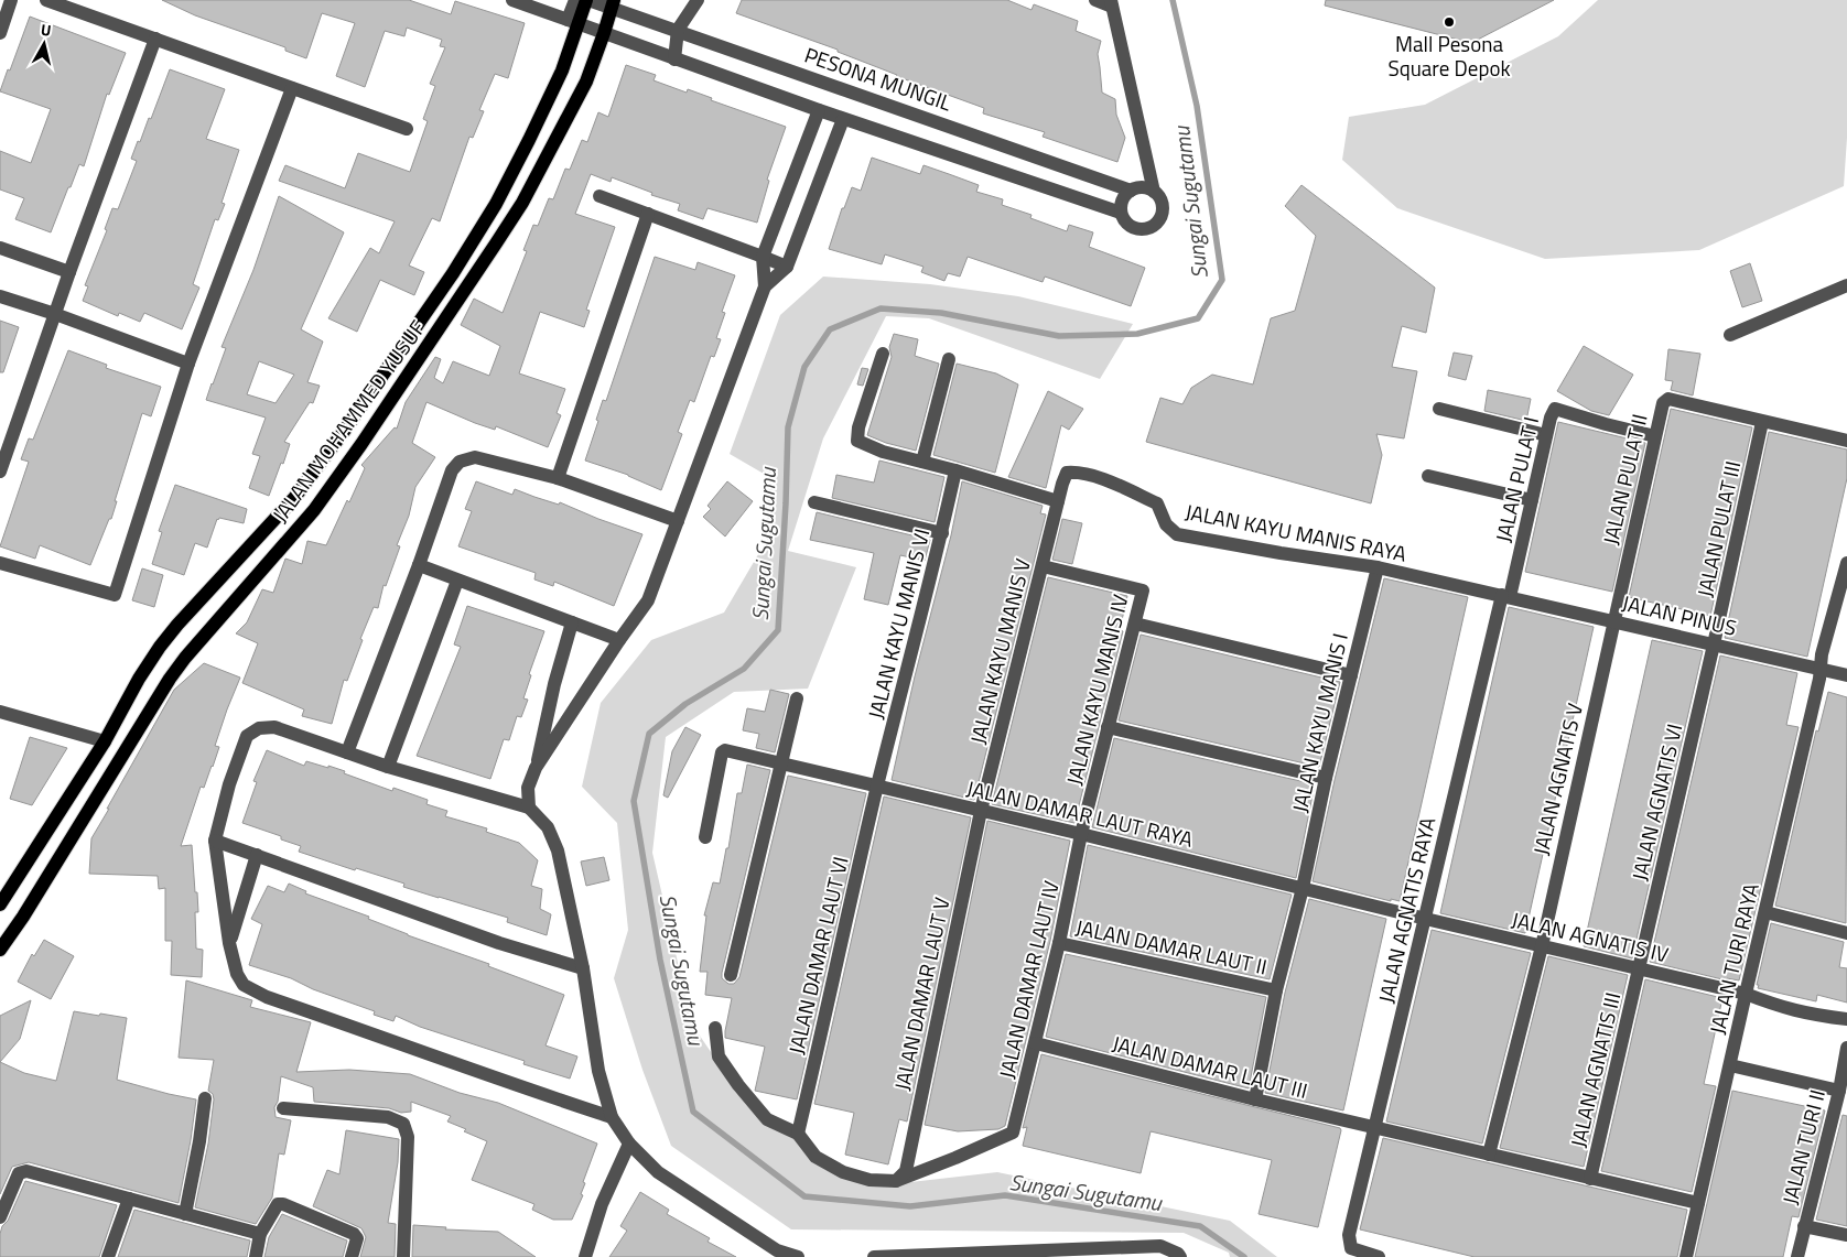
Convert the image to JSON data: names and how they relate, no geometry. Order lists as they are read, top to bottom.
{
  "streets": {
    "main road": ["JALAN MOHAMMED YUSUF"],
    "street": [
      "PESONA MUNGIL",
      "JALAN PULAT I",
      "JALAN PULAT II",
      "JALAN PULAT III",
      "JALAN KAYU MANIS RAYA",
      "JALAN PINUS",
      "JALAN KAYU MANIS VI",
      "JALAN KAYU MANIS V",
      "JALAN KAYU MANIS IV",
      "JALAN KAYU MANIS I",
      "JALAN AGNATIS V",
      "JALAN AGNATIS VI",
      "JALAN DAMAR LAUT RAYA",
      "JALAN AGNATIS RAYA",
      "JALAN AGNATIS IV",
      "JALAN DAMAR LAUT II",
      "JALAN DAMAR LAUT VI",
      "JALAN TURI RAYA",
      "JALAN DAMAR LAUT IV",
      "JALAN DAMAR LAUT V",
      "JALAN DAMAR LAUT III",
      "JALAN AGNATIS III",
      "JALAN TURI II"
    ]
  },
  "crossings": [
    ["PESONA MUNGIL", "JALAN MOHAMMED YUSUF"],
    ["JALAN PULAT I", "JALAN PULAT II"],
    ["JALAN PULAT I", "JALAN KAYU MANIS RAYA"],
    ["JALAN PULAT I", "JALAN PINUS"],
    ["JALAN PULAT I", "JALAN AGNATIS RAYA"],
    ["JALAN PULAT II", "JALAN PULAT III"],
    ["JALAN PULAT II", "JALAN PINUS"],
    ["JALAN PULAT II", "JALAN AGNATIS V"],
    ["JALAN PULAT III", "JALAN PINUS"],
    ["JALAN PULAT III", "JALAN AGNATIS VI"],
    ["JALAN KAYU MANIS RAYA", "JALAN PINUS"],
    ["JALAN KAYU MANIS RAYA", "JALAN KAYU MANIS V"],
    ["JALAN KAYU MANIS RAYA", "JALAN KAYU MANIS I"],
    ["JALAN KAYU MANIS RAYA", "JALAN AGNATIS RAYA"],
    ["JALAN PINUS", "JALAN AGNATIS V"],
    ["JALAN PINUS", "JALAN AGNATIS VI"],
    ["JALAN PINUS", "JALAN AGNATIS RAYA"],
    ["JALAN PINUS", "JALAN TURI RAYA"],
    ["JALAN KAYU MANIS VI", "JALAN DAMAR LAUT RAYA"],
    ["JALAN KAYU MANIS VI", "JALAN DAMAR LAUT VI"],
    ["JALAN KAYU MANIS V", "JALAN KAYU MANIS IV"],
    ["JALAN KAYU MANIS V", "JALAN DAMAR LAUT RAYA"],
    ["JALAN KAYU MANIS V", "JALAN DAMAR LAUT V"],
    ["JALAN KAYU MANIS IV", "JALAN DAMAR LAUT RAYA"],
    ["JALAN KAYU MANIS IV", "JALAN DAMAR LAUT IV"],
    ["JALAN KAYU MANIS I", "JALAN DAMAR LAUT RAYA"],
    ["JALAN KAYU MANIS I", "JALAN DAMAR LAUT II"],
    ["JALAN KAYU MANIS I", "JALAN DAMAR LAUT III"],
    ["JALAN AGNATIS V", "JALAN AGNATIS IV"],
    ["JALAN AGNATIS VI", "JALAN AGNATIS IV"],
    ["JALAN AGNATIS VI", "JALAN AGNATIS III"],
    ["JALAN DAMAR LAUT RAYA", "JALAN AGNATIS RAYA"],
    ["JALAN DAMAR LAUT RAYA", "JALAN AGNATIS IV"],
    ["JALAN DAMAR LAUT RAYA", "JALAN DAMAR LAUT VI"],
    ["JALAN DAMAR LAUT RAYA", "JALAN DAMAR LAUT IV"],
    ["JALAN DAMAR LAUT RAYA", "JALAN DAMAR LAUT V"],
    ["JALAN AGNATIS RAYA", "JALAN AGNATIS IV"],
    ["JALAN AGNATIS RAYA", "JALAN DAMAR LAUT III"],
    ["JALAN AGNATIS IV", "JALAN TURI RAYA"],
    ["JALAN AGNATIS IV", "JALAN AGNATIS III"],
    ["JALAN DAMAR LAUT II", "JALAN DAMAR LAUT IV"],
    ["JALAN DAMAR LAUT IV", "JALAN DAMAR LAUT V"],
    ["JALAN DAMAR LAUT IV", "JALAN DAMAR LAUT III"]
  ],
  "water": ["Sungai Sugutamu"],
  "places": ["Mall Pesona Square Depok"],
  "north": "top"
}
